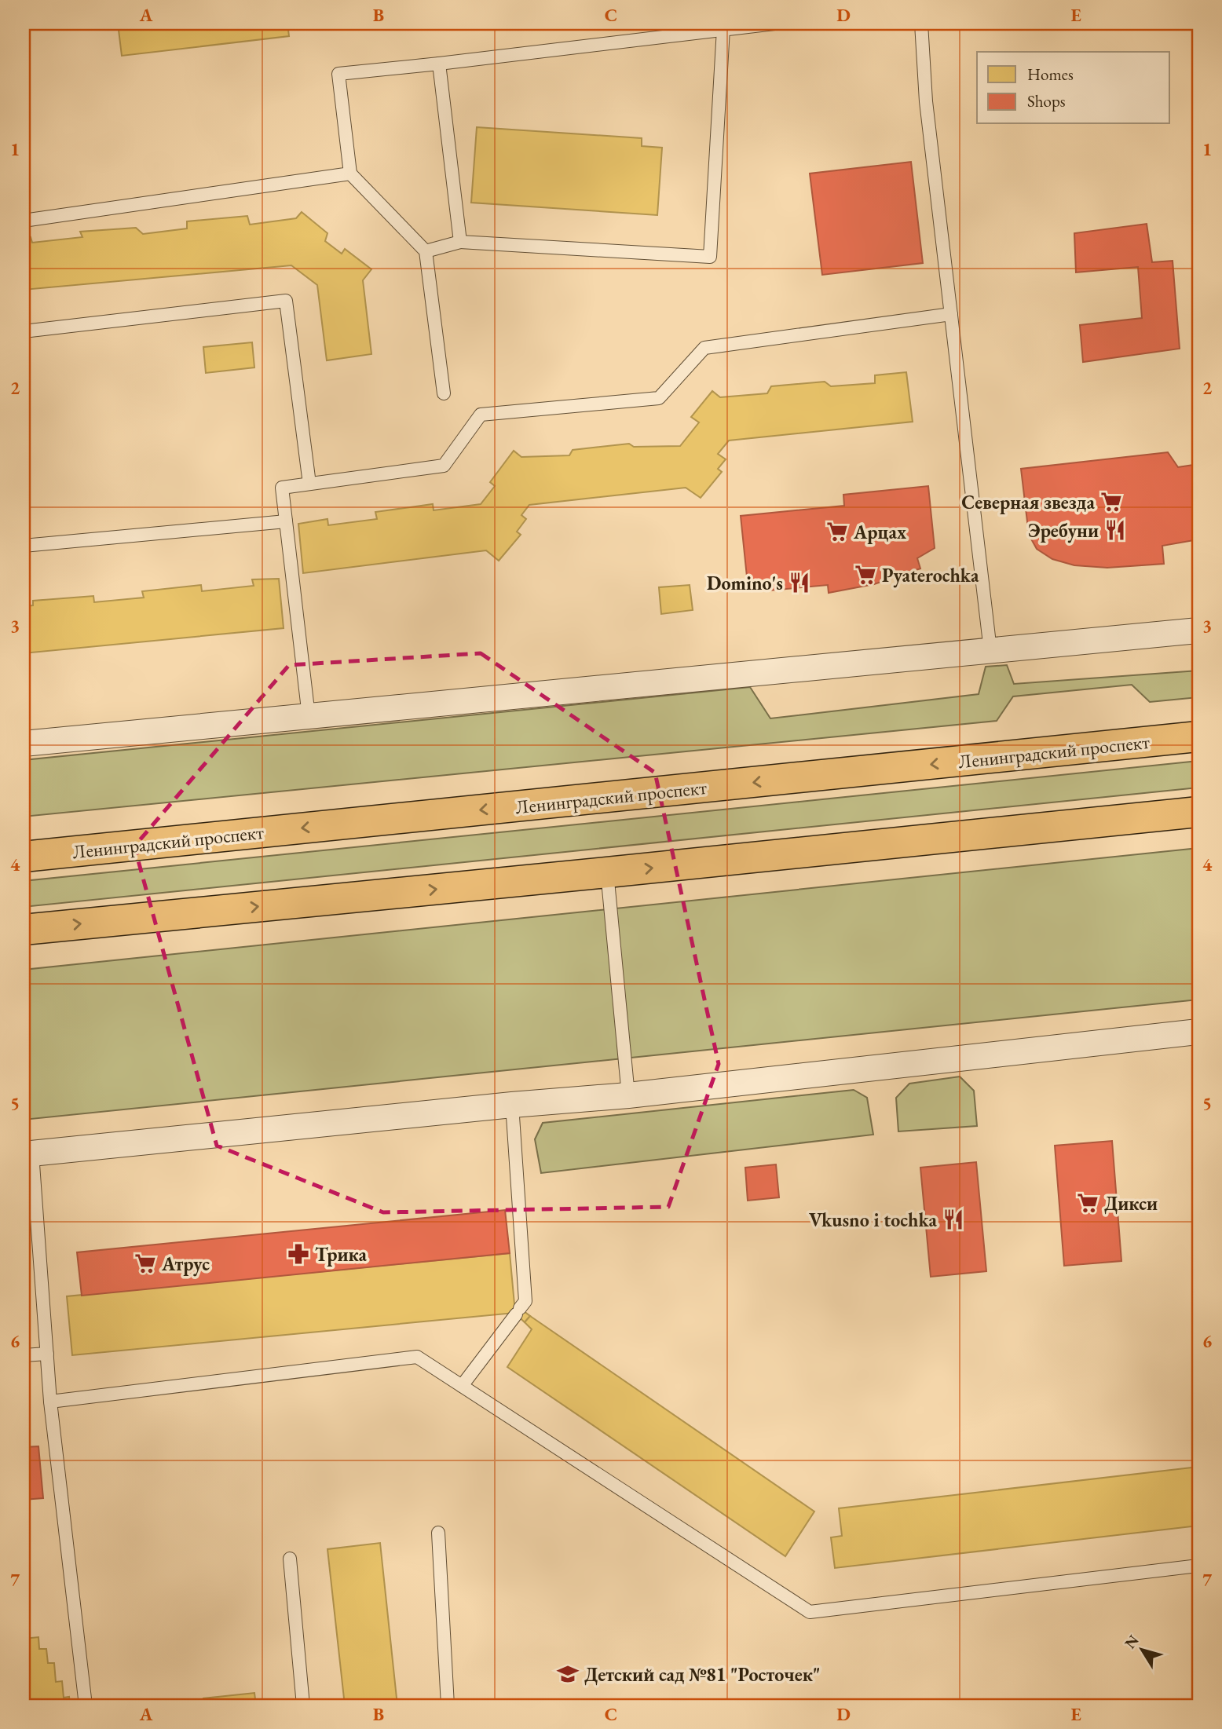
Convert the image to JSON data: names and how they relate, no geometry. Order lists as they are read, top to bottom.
{
  "streets": {
    "main road": ["Ленинградский проспект"]
  },
  "places": {
    "supermarket": [
      "Северная звезда",
      "Арцах",
      "Pyaterochka",
      "Дикси",
      "Атрус"
    ],
    "restaurant": ["Эребуни", "Domino's", "Vkusno i tochka"],
    "pharmacy": ["Трика"],
    "school or university": ["Детский сад №81 \"Росточек\""]
  },
  "legend": ["Homes", "Shops"],
  "north": "top left",
  "grid": {
    "columns": [
      "A",
      "B",
      "C",
      "D",
      "E"
    ],
    "rows": [
      "1",
      "2",
      "3",
      "4",
      "5",
      "6",
      "7"
    ]
  }
}
